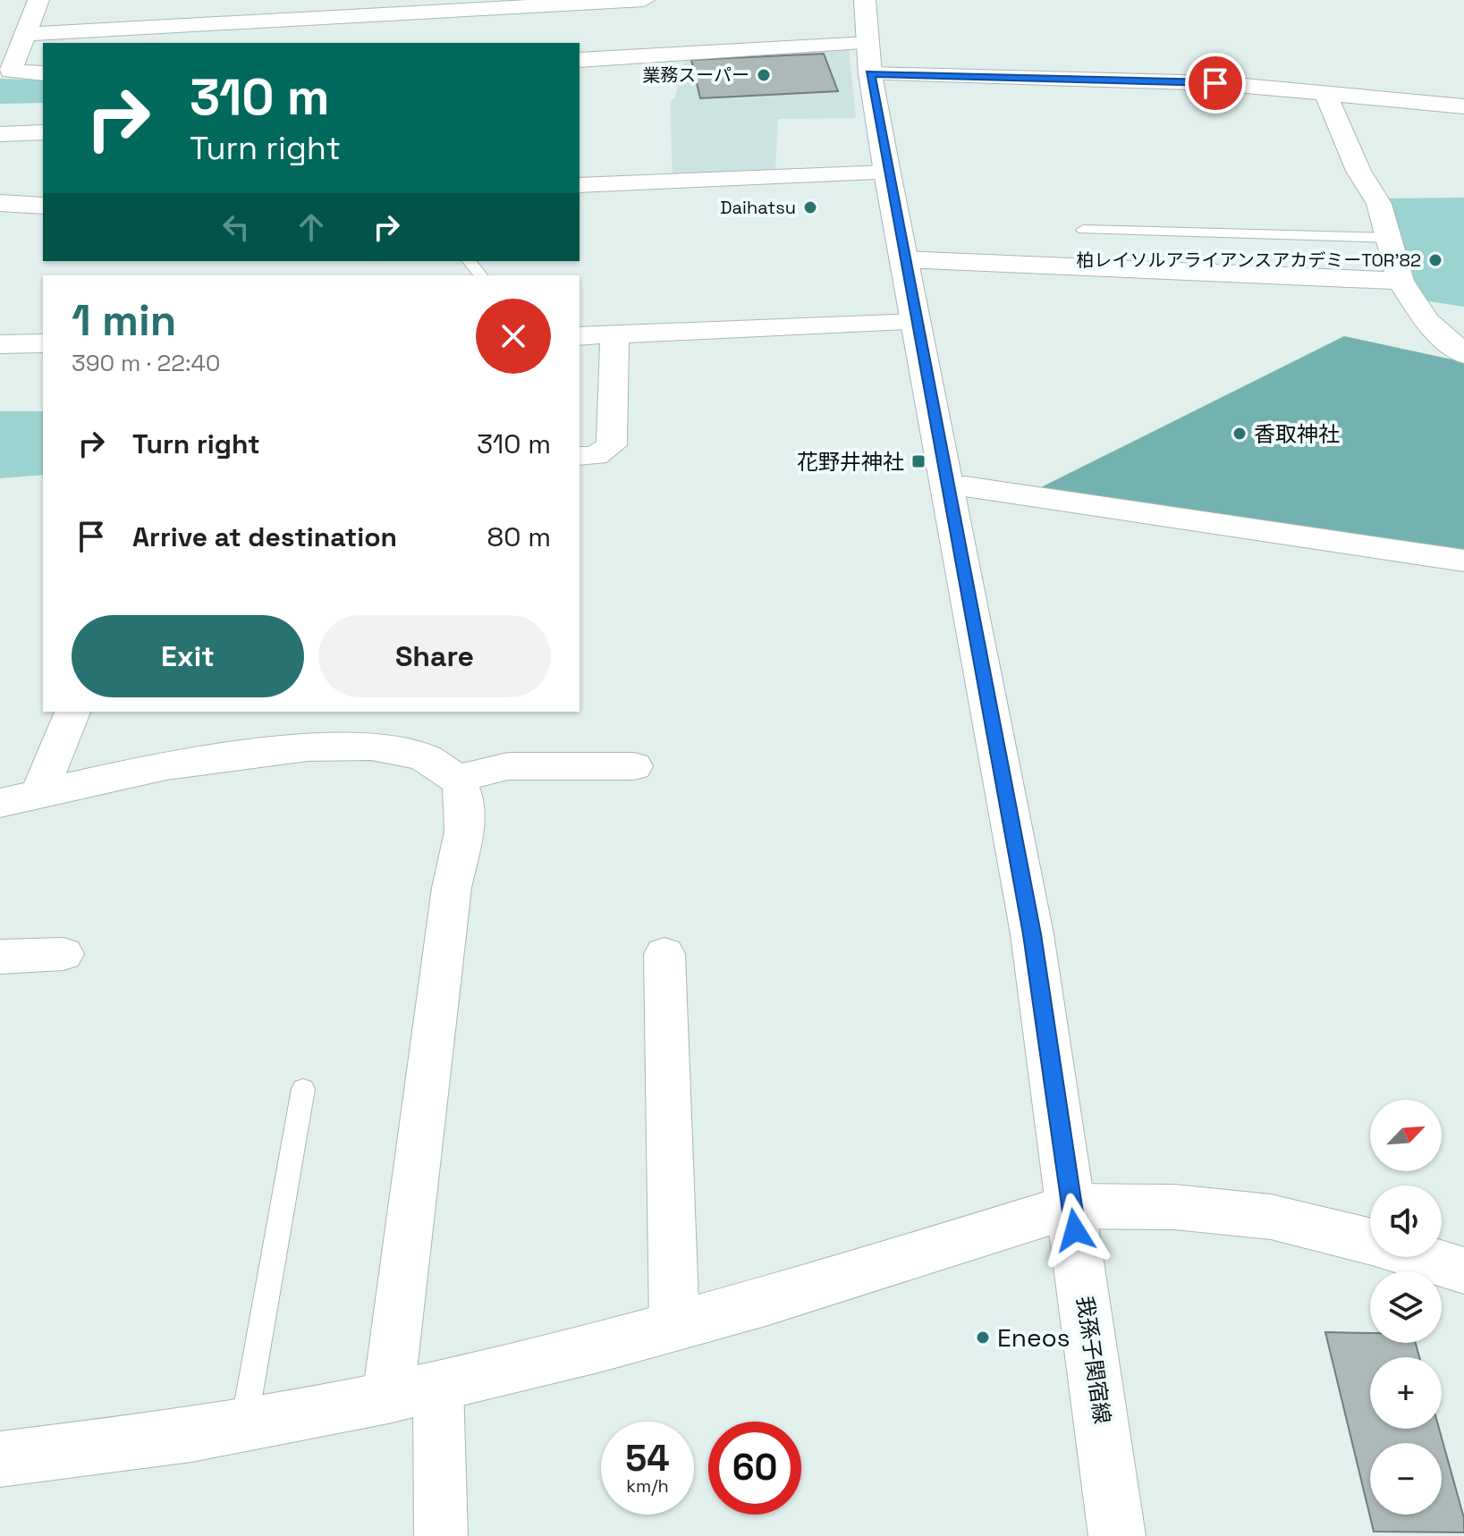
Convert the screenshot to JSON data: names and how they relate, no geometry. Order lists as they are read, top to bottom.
{
  "streets": {
    "main road": ["我孫子関宿線"]
  },
  "places": {
    "other": [
      "業務スーパー",
      "Daihatsu",
      "柏レイソルアライアンスアカデミーTOR'82",
      "香取神社",
      "Eneos"
    ],
    "transit": ["花野井神社"]
  },
  "north": "top right",
  "page": {
    "turn": ["310 m", "Turn right"],
    "heading": ["1 min", "390 m · 22:40"],
    "list": [
      {
        "name": "Turn right",
        "value": "310 m"
      },
      {
        "name": "Arrive at destination",
        "value": "80 m"
      }
    ],
    "buttons": ["Exit", "Share"],
    "map_buttons": ["+", "−"],
    "speed": "54 km/h",
    "limit": "60"
  }
}
